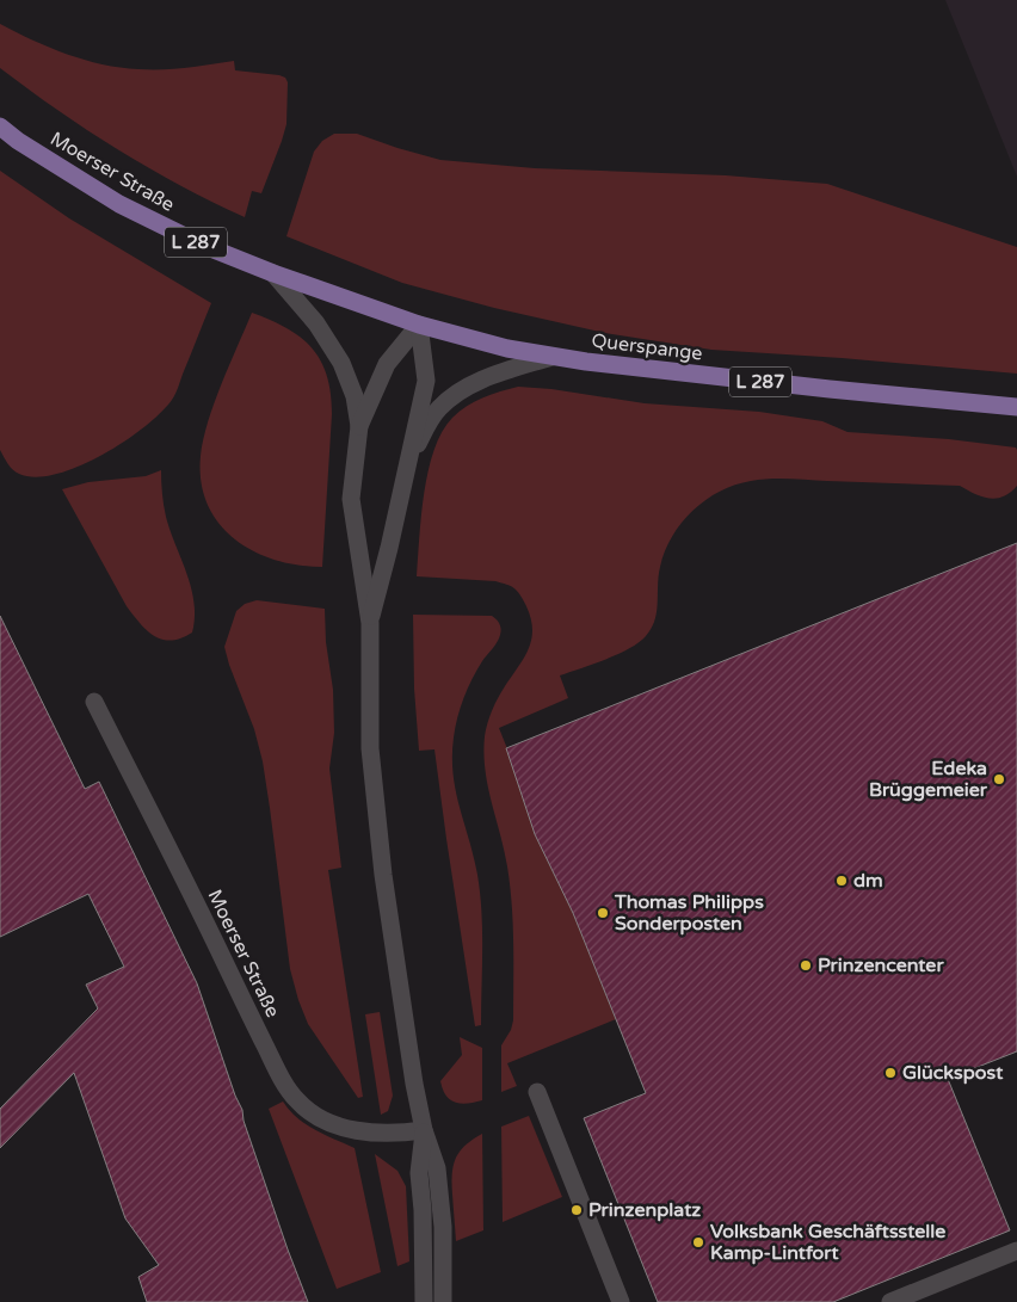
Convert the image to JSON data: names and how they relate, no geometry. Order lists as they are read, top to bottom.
{
  "streets": {
    "main road": ["Moerser Straße", "L 287", "Querspange"]
  },
  "crossings": [
    ["Moerser Straße", "Querspange"]
  ],
  "places": [
    "Edeka Brüggemeier",
    "dm",
    "Thomas Philipps Sonderposten",
    "Prinzencenter",
    "Glückspost",
    "Prinzenplatz",
    "Volksbank Geschäftsstelle Kamp-Lintfort"
  ]
}
